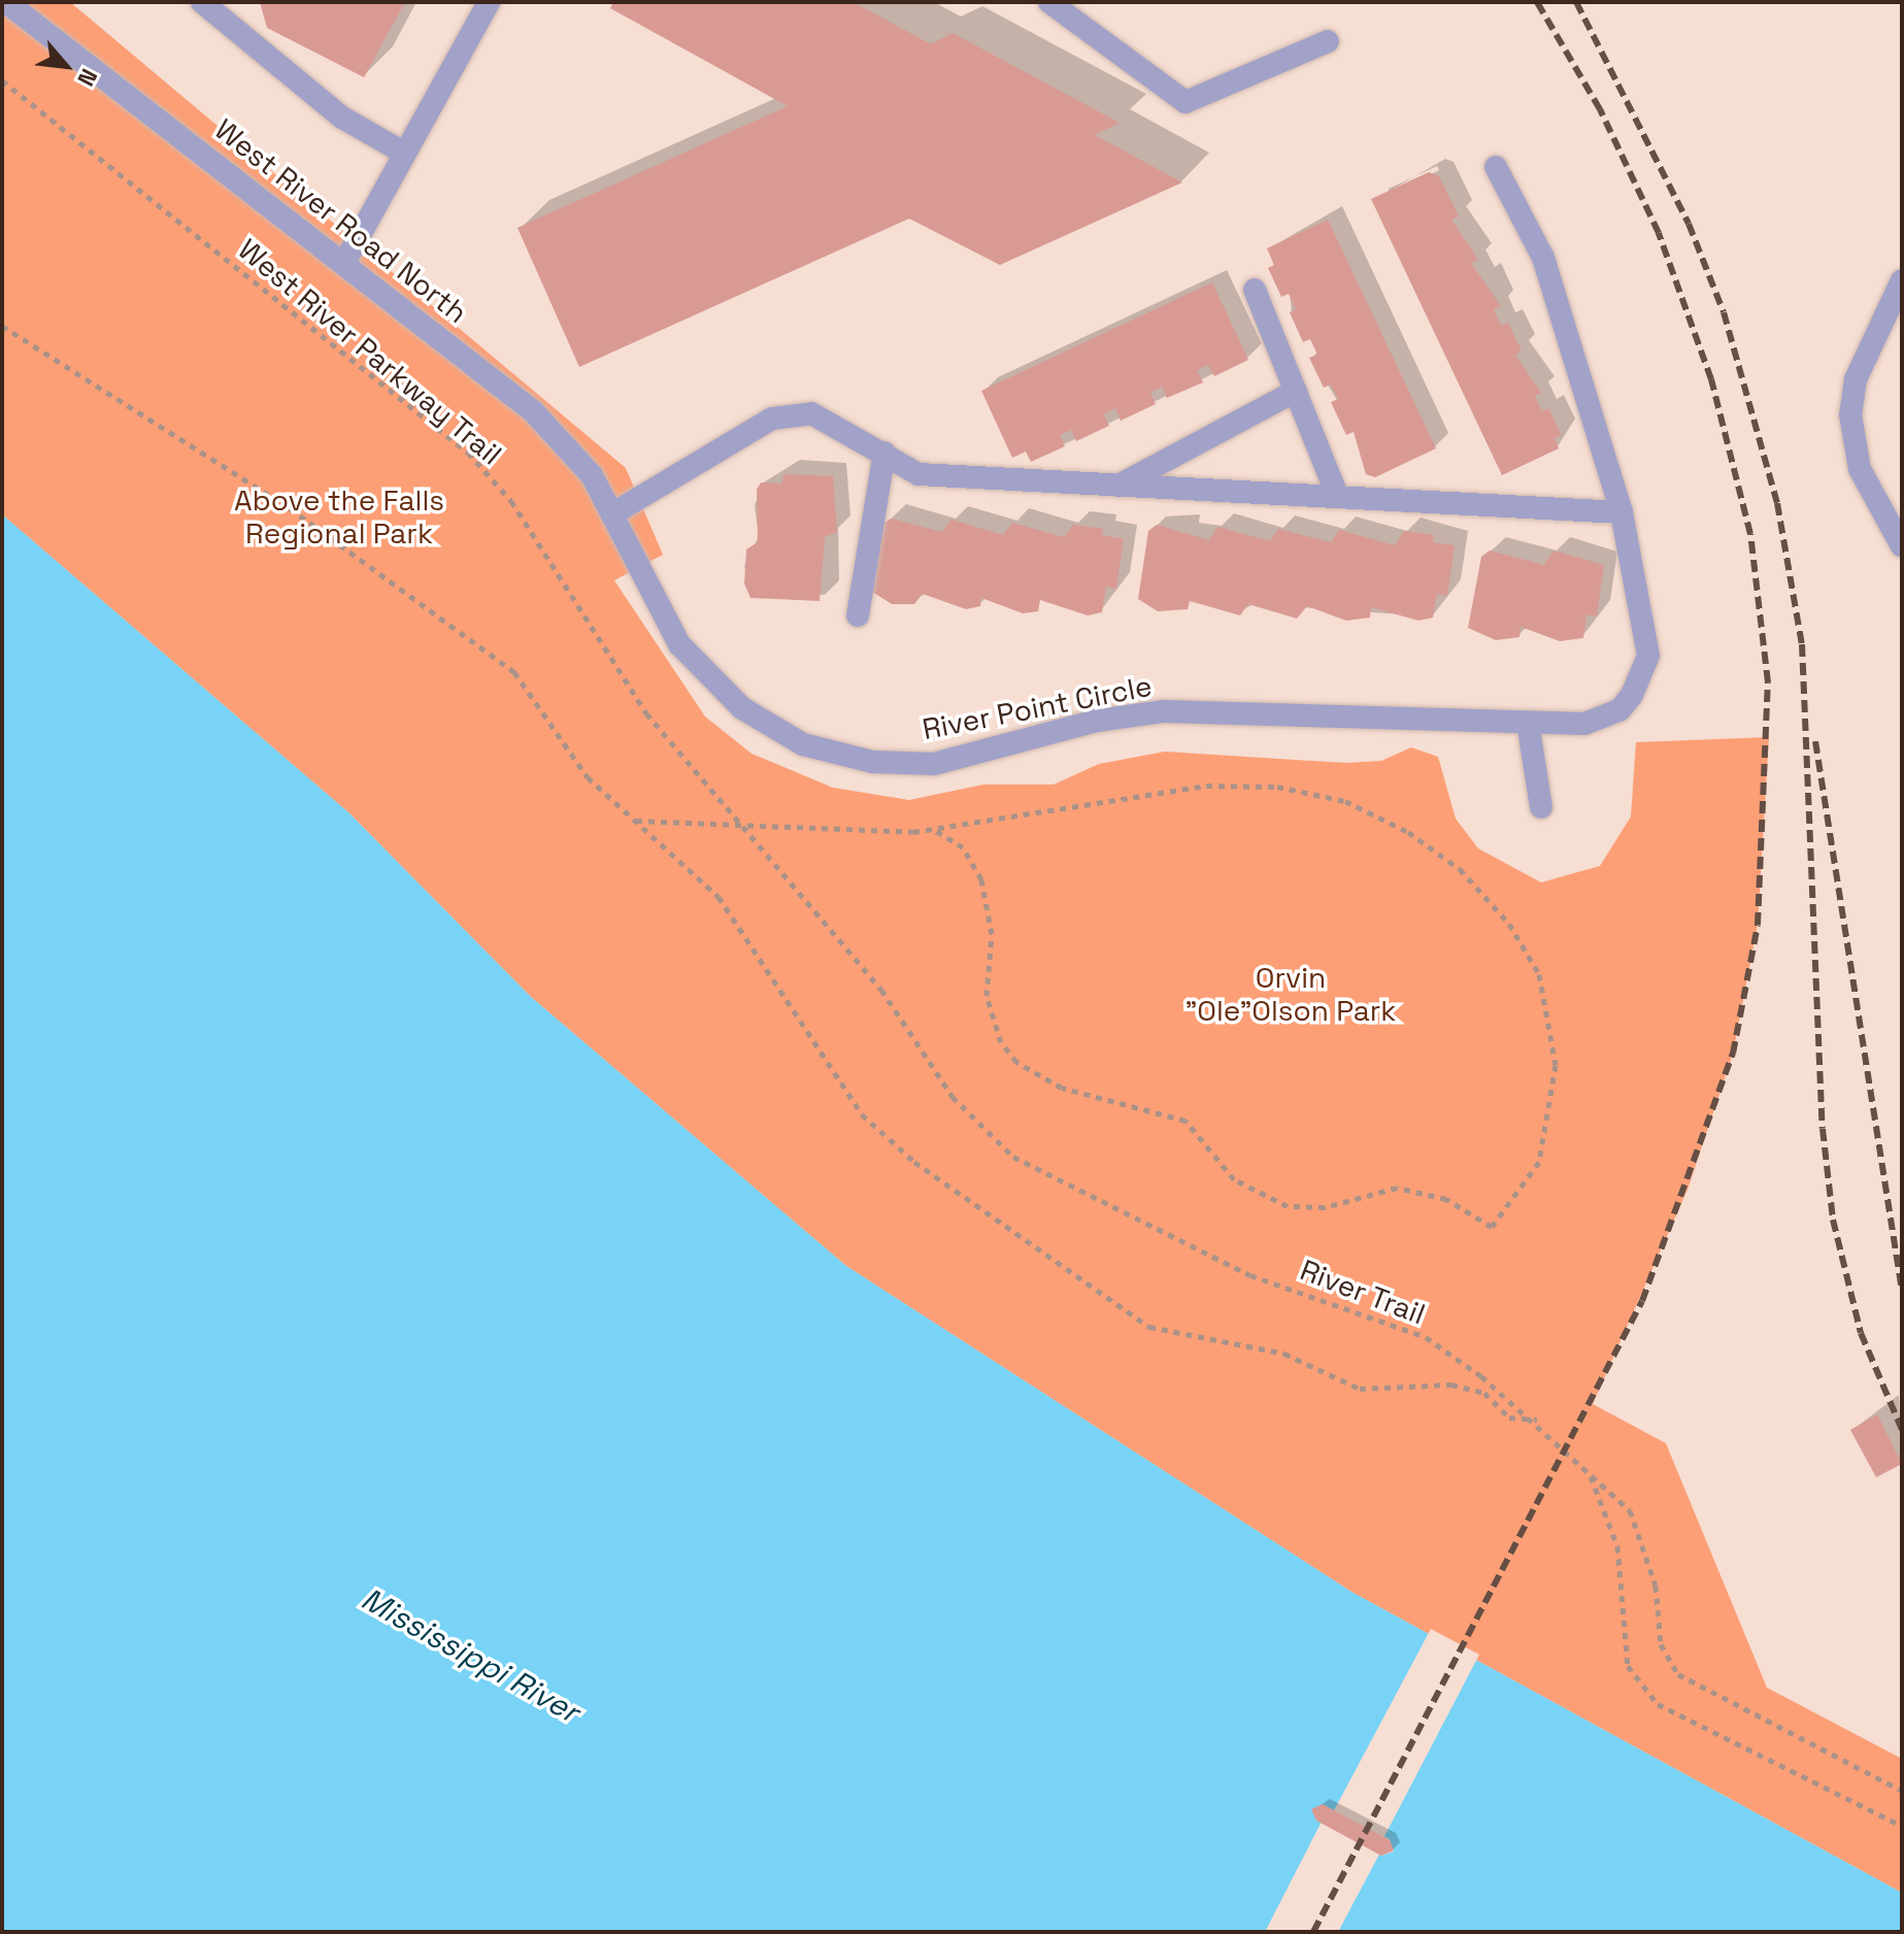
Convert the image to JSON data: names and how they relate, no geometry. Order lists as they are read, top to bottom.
{
  "streets": {
    "street": ["West River Road North", "River Point Circle"],
    "path": ["West River Parkway Trail", "River Trail"]
  },
  "crossings": [
    ["West River Road North", "River Point Circle"],
    ["West River Parkway Trail", "River Trail"]
  ],
  "water": ["Mississippi River"],
  "parks": ["Above the Falls Regional Park", "Orvin \"Ole\"Olson Park"],
  "north": "bottom right"
}
